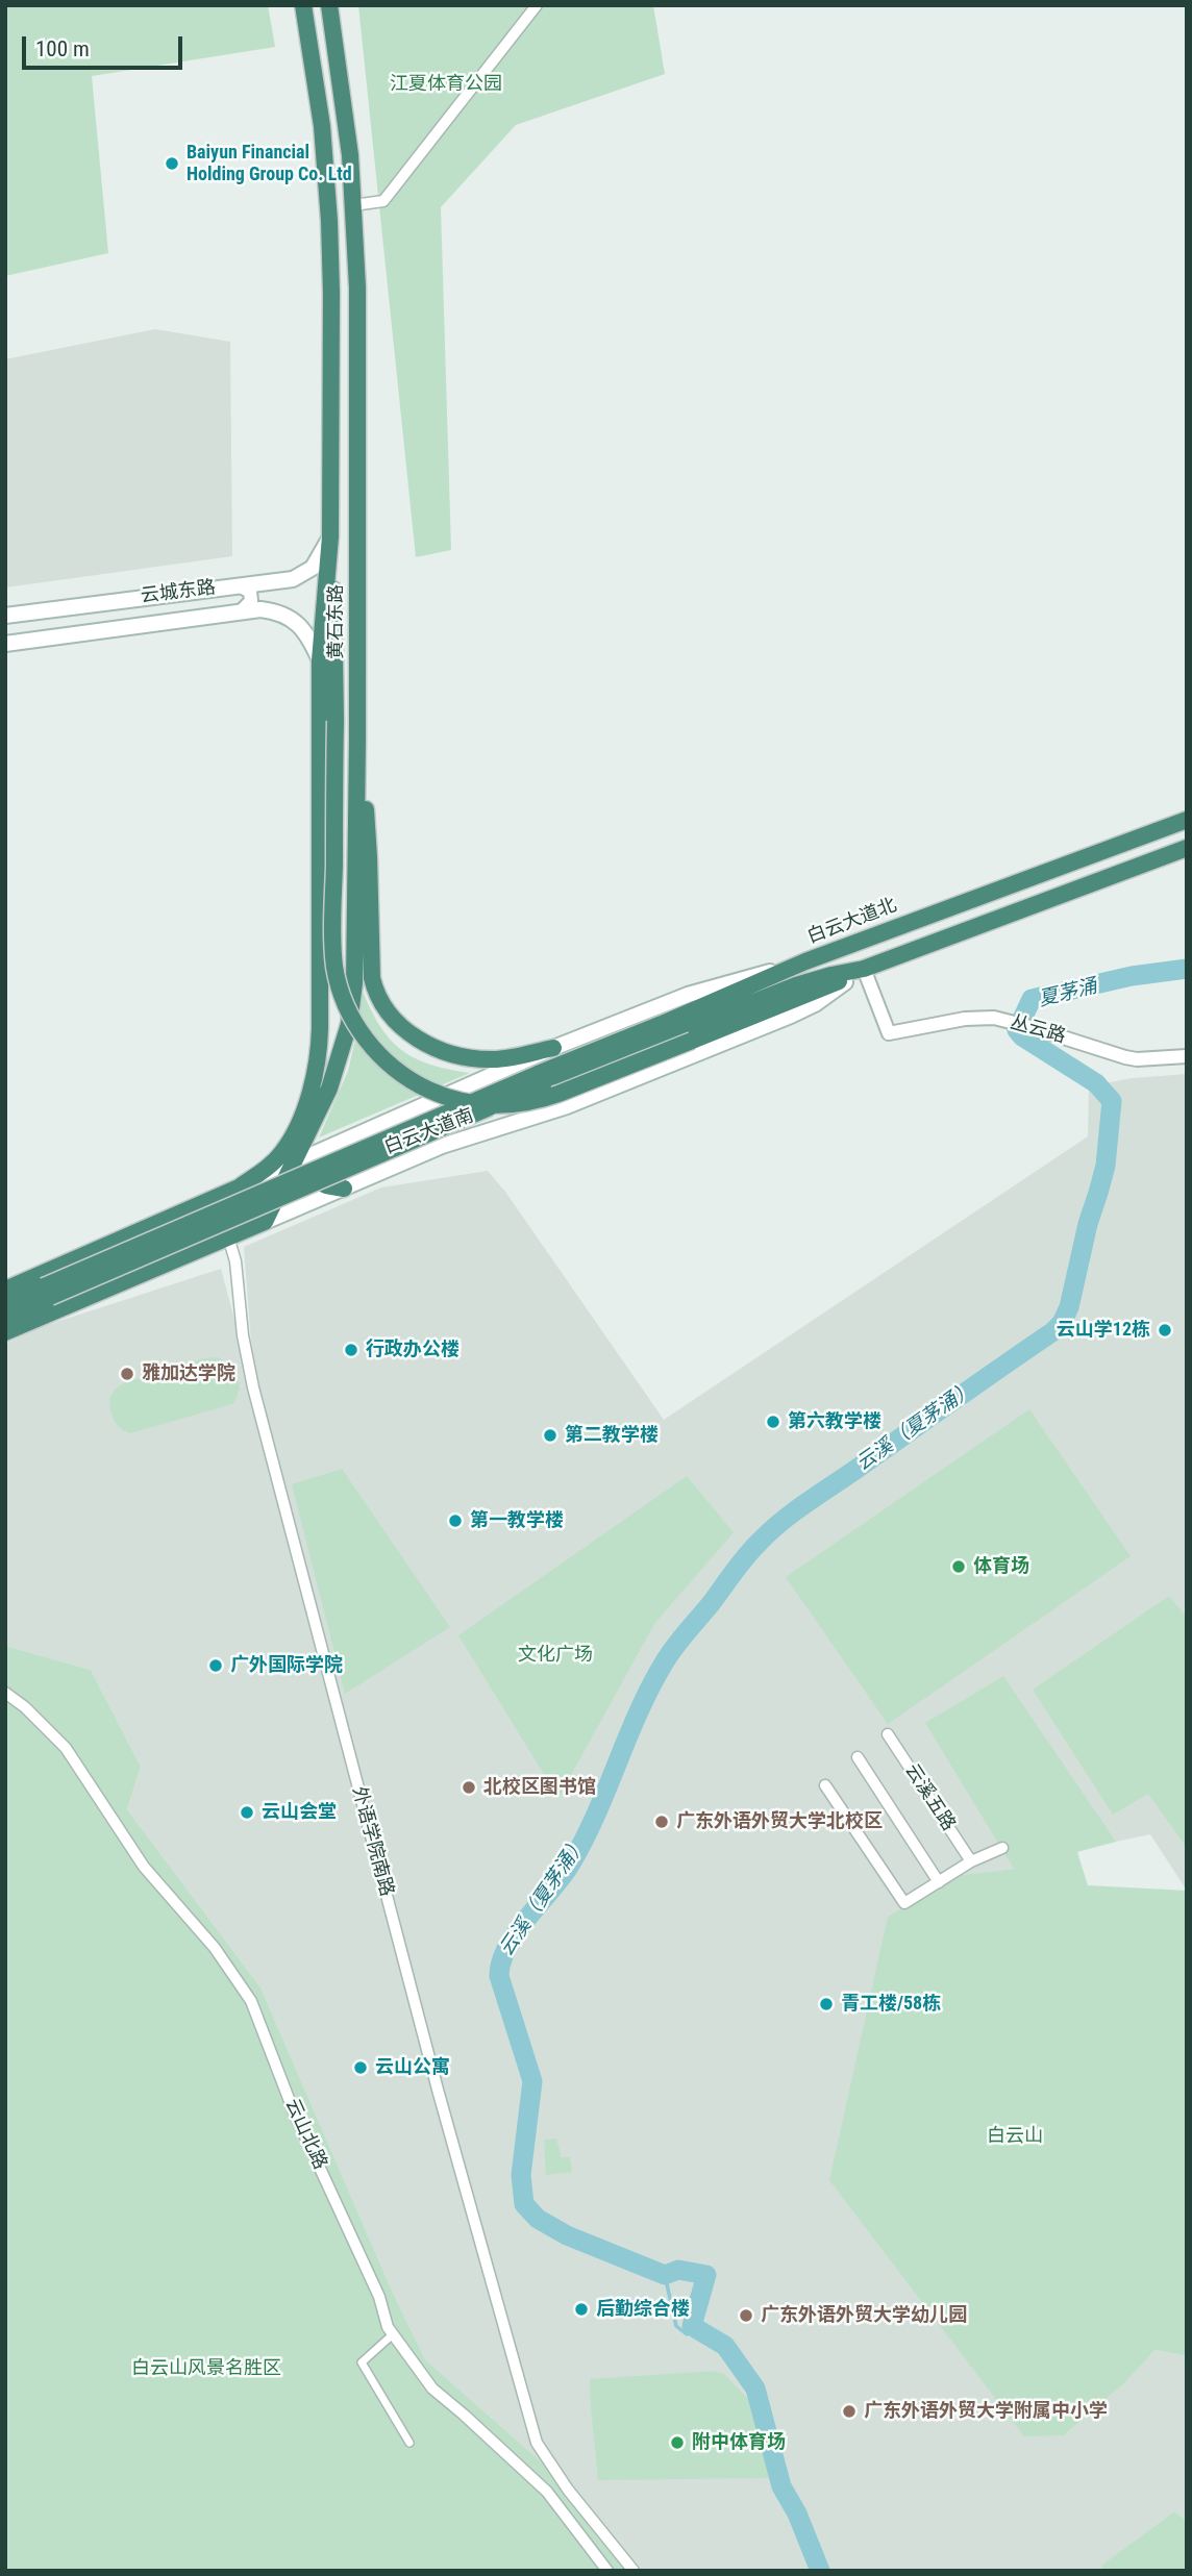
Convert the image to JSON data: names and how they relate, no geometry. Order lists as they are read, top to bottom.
{
  "streets": {
    "highway": ["黄石东路", "白云大道北", "白云大道南"],
    "main road": ["云城东路"],
    "street": [
      "丛云路",
      "云溪五路",
      "外语学院南路",
      "云山北路"
    ]
  },
  "crossings": [
    ["云城东路", "黄石东路"],
    ["黄石东路", "白云大道南"],
    ["白云大道北", "白云大道南"],
    ["丛云路", "白云大道南"],
    ["白云大道南", "外语学院南路"]
  ],
  "water": ["夏茅涌", "云溪（夏茅涌）"],
  "parks": [
    "江夏体育公园",
    "文化广场",
    "白云山",
    "白云山风景名胜区"
  ],
  "places": [
    "Baiyun Financial Holding Group Co. Ltd",
    "云山学12栋",
    "行政办公楼",
    "雅加达学院",
    "第六教学楼",
    "第二教学楼",
    "第一教学楼",
    "体育场",
    "广外国际学院",
    "北校区图书馆",
    "云山会堂",
    "广东外语外贸大学北校区",
    "青工楼/58栋",
    "云山公寓",
    "后勤综合楼",
    "广东外语外贸大学幼儿园",
    "广东外语外贸大学附属中小学",
    "附中体育场"
  ],
  "scale_bar": "100 m"
}
